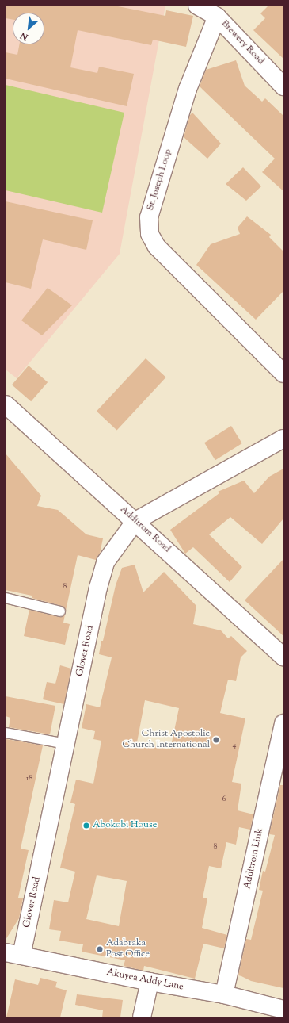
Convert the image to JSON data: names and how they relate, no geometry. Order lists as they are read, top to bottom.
{
  "streets": {
    "street": [
      "Brewery Road",
      "St. Joseph Loop",
      "Additrom Road",
      "Glover Road",
      "Additrom Link",
      "Akuyea Addy Lane"
    ]
  },
  "crossings": [
    ["Brewery Road", "St. Joseph Loop"],
    ["Additrom Road", "Glover Road"],
    ["Glover Road", "Akuyea Addy Lane"],
    ["Additrom Link", "Akuyea Addy Lane"]
  ],
  "places": ["Christ Apostolic Church International", "Abokobi House", "Adabraka Post Office"],
  "house_numbers": [
    "8",
    "4",
    "18",
    "6",
    "8"
  ],
  "north": "bottom left"
}
